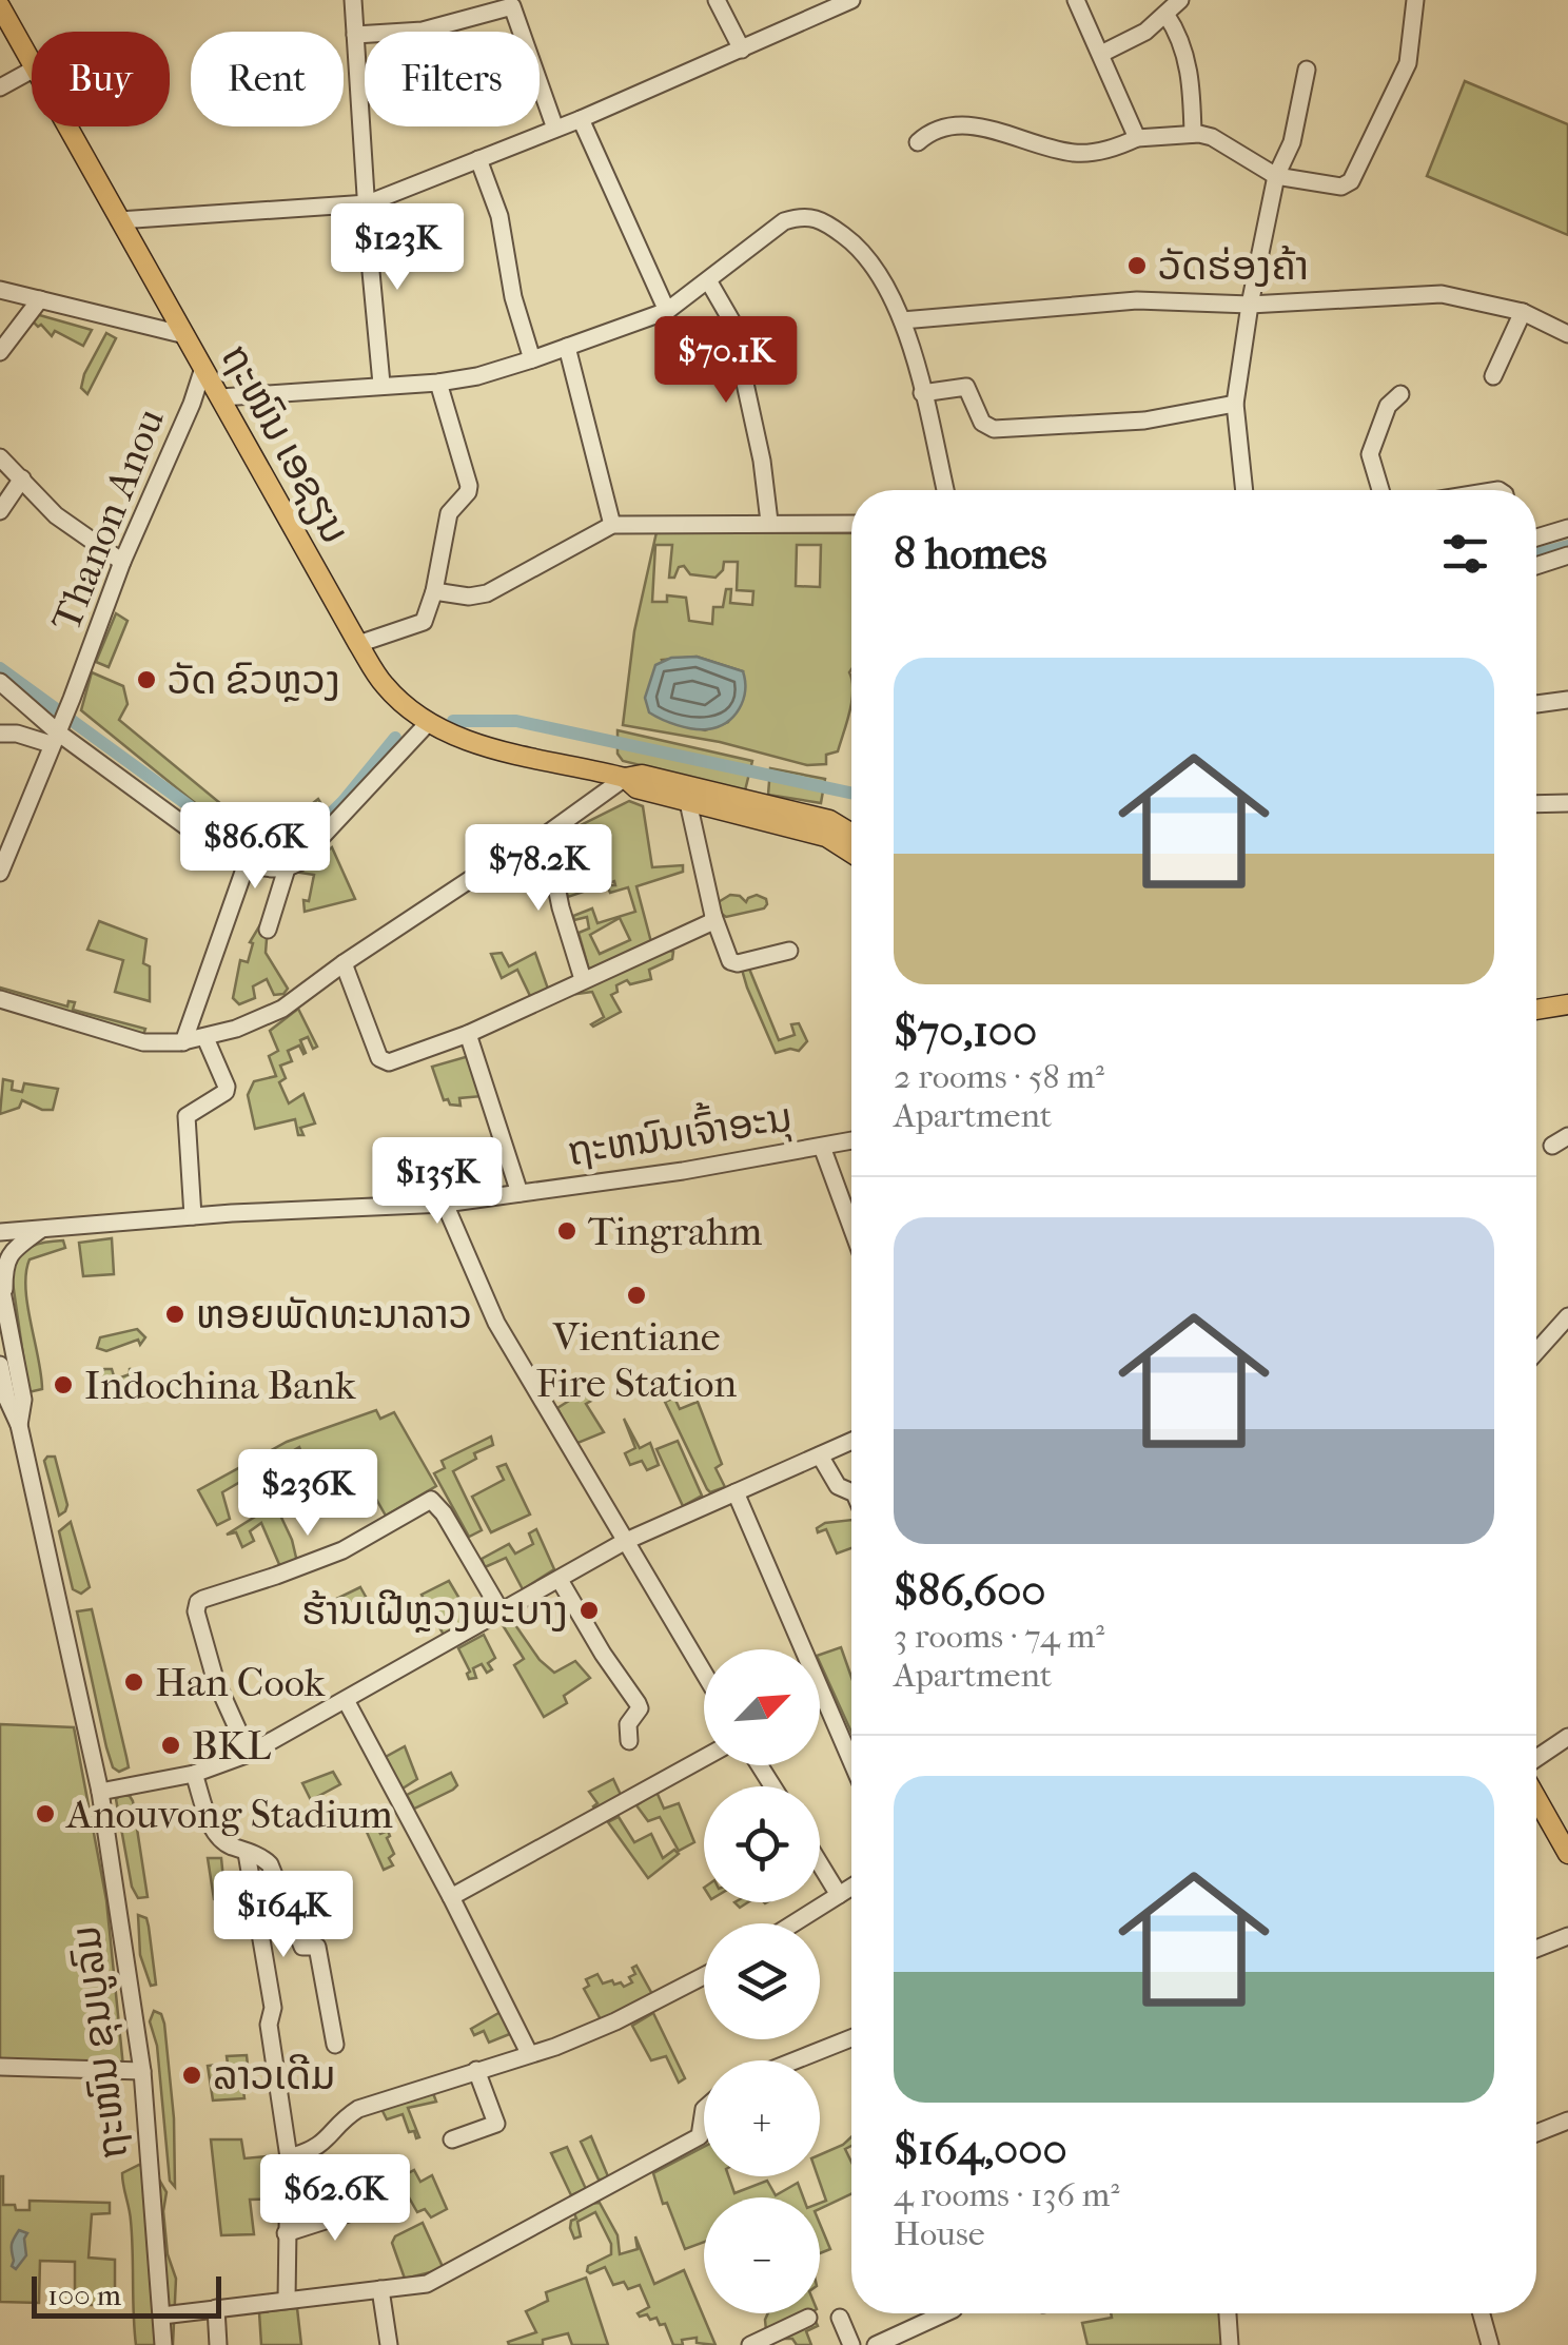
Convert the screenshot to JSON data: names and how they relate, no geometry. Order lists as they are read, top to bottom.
{
  "streets": {
    "main road": ["ຖະໜົນ ເອຊຽນ"],
    "street": ["Thanon Anou", "ຖະຫນົນເຈົ້າອະນຸ", "ຖະໜົນ ຂຸນບູລົມ"]
  },
  "crossings": [
    ["ຖະໜົນ ເອຊຽນ", "Thanon Anou"]
  ],
  "places": [
    "ວັດຮ່ອງຄ້າ",
    "ວັດ ຂົວຫຼວງ",
    "Tingrahm",
    "Vientiane Fire Station",
    "ຫອຍພັດທະນາລາວ",
    "Indochina Bank",
    "ຮ້ານເຝີຫຼວງພະບາງ",
    "Han Cook",
    "BKL",
    "Anouvong Stadium",
    "ລາວເດີມ"
  ],
  "scale_bar": "100 m",
  "north": "top right",
  "page": {
    "chip": ["Buy", "Rent", "Filters"],
    "price": [
      "$123K",
      "$70.1K",
      "$86.6K",
      "$78.2K",
      "$135K",
      "$236K",
      "$164K",
      "$62.6K"
    ],
    "heading": "8 homes",
    "list": [
      {
        "name": "$70,100",
        "note": "2 rooms · 58 m² · Apartment"
      },
      {
        "name": "$86,600",
        "note": "3 rooms · 74 m² · Apartment"
      },
      {
        "name": "$164,000",
        "note": "4 rooms · 136 m² · House"
      }
    ],
    "map_buttons": ["+", "−"],
    "scale": "100 m"
  }
}
